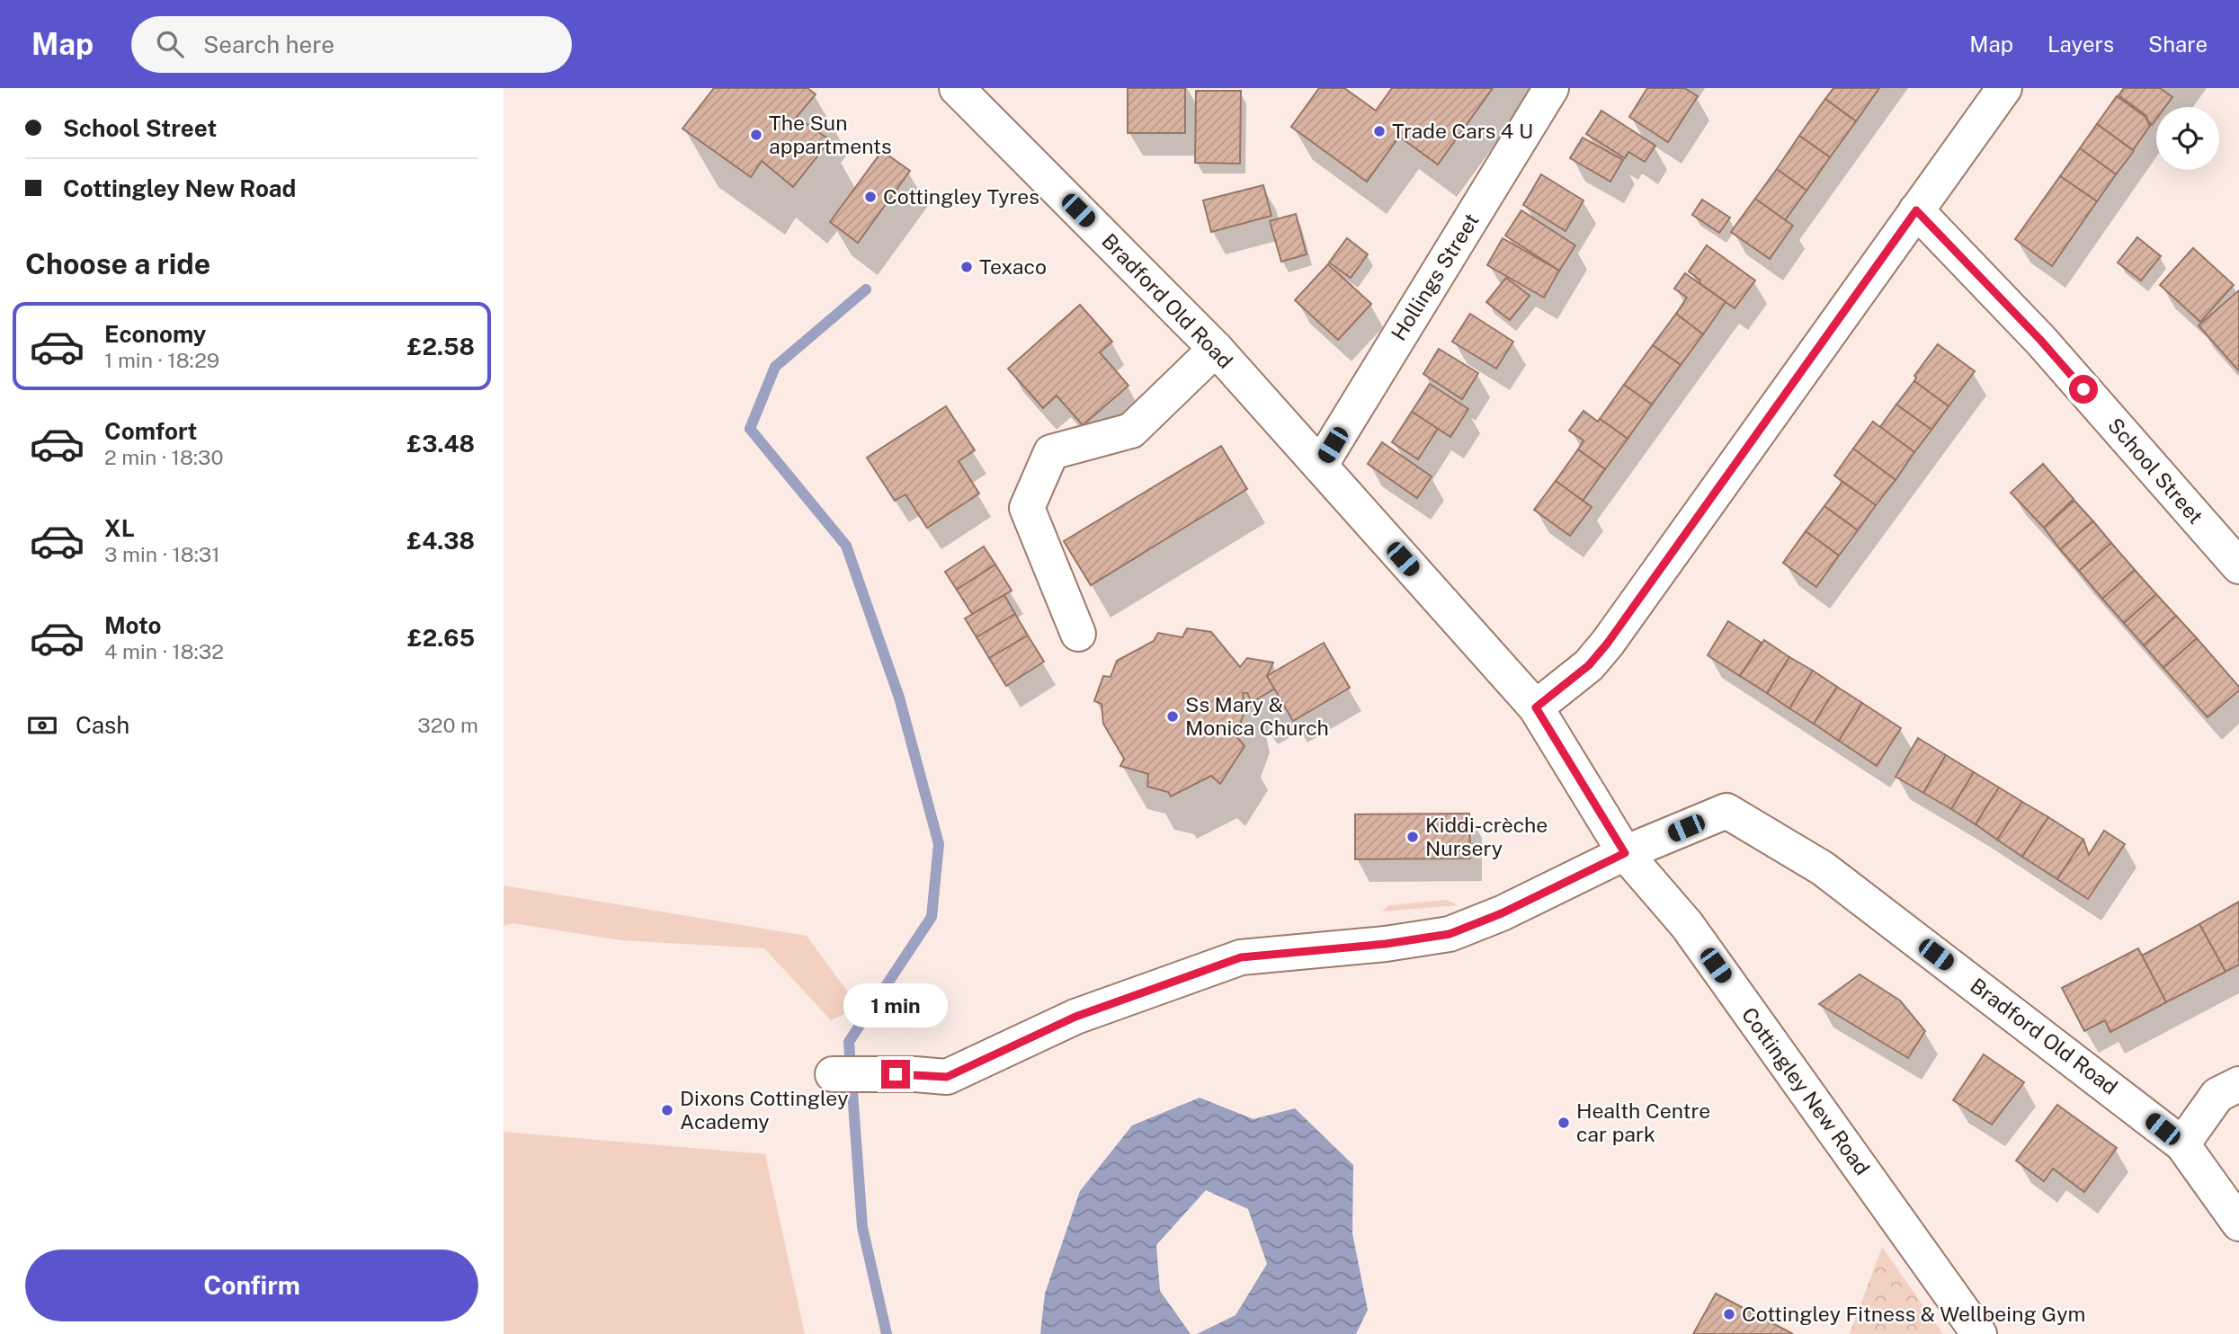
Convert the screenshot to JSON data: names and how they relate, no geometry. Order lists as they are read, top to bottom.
{
  "streets": {
    "street": [
      "Hollings Street",
      "Bradford Old Road",
      "School Street",
      "Cottingley New Road"
    ]
  },
  "crossings": [
    ["Hollings Street", "Bradford Old Road"],
    ["Hollings Street", "Cottingley New Road"],
    ["Bradford Old Road", "Cottingley New Road"]
  ],
  "places": [
    "Trade Cars 4 U",
    "The Sun appartments",
    "Cottingley Tyres",
    "Texaco",
    "Ss Mary & Monica Church",
    "Kiddi-crèche Nursery",
    "Dixons Cottingley Academy",
    "Health Centre car park",
    "Cottingley Fitness & Wellbeing Gym"
  ],
  "page": {
    "header": "Map",
    "search": "Search here",
    "nav": ["Map", "Layers", "Share"],
    "banner": ["School Street", "Cottingley New Road"],
    "heading": "Choose a ride",
    "list": [
      {
        "name": "Economy",
        "note": "1 min · 18:29",
        "value": "£2.58"
      },
      {
        "name": "Comfort",
        "note": "2 min · 18:30",
        "value": "£3.48"
      },
      {
        "name": "XL",
        "note": "3 min · 18:31",
        "value": "£4.38"
      },
      {
        "name": "Moto",
        "note": "4 min · 18:32",
        "value": "£2.65"
      }
    ],
    "pay": ["Cash", "320 m"],
    "bubble": "1 min",
    "buttons": "Confirm"
  }
}
